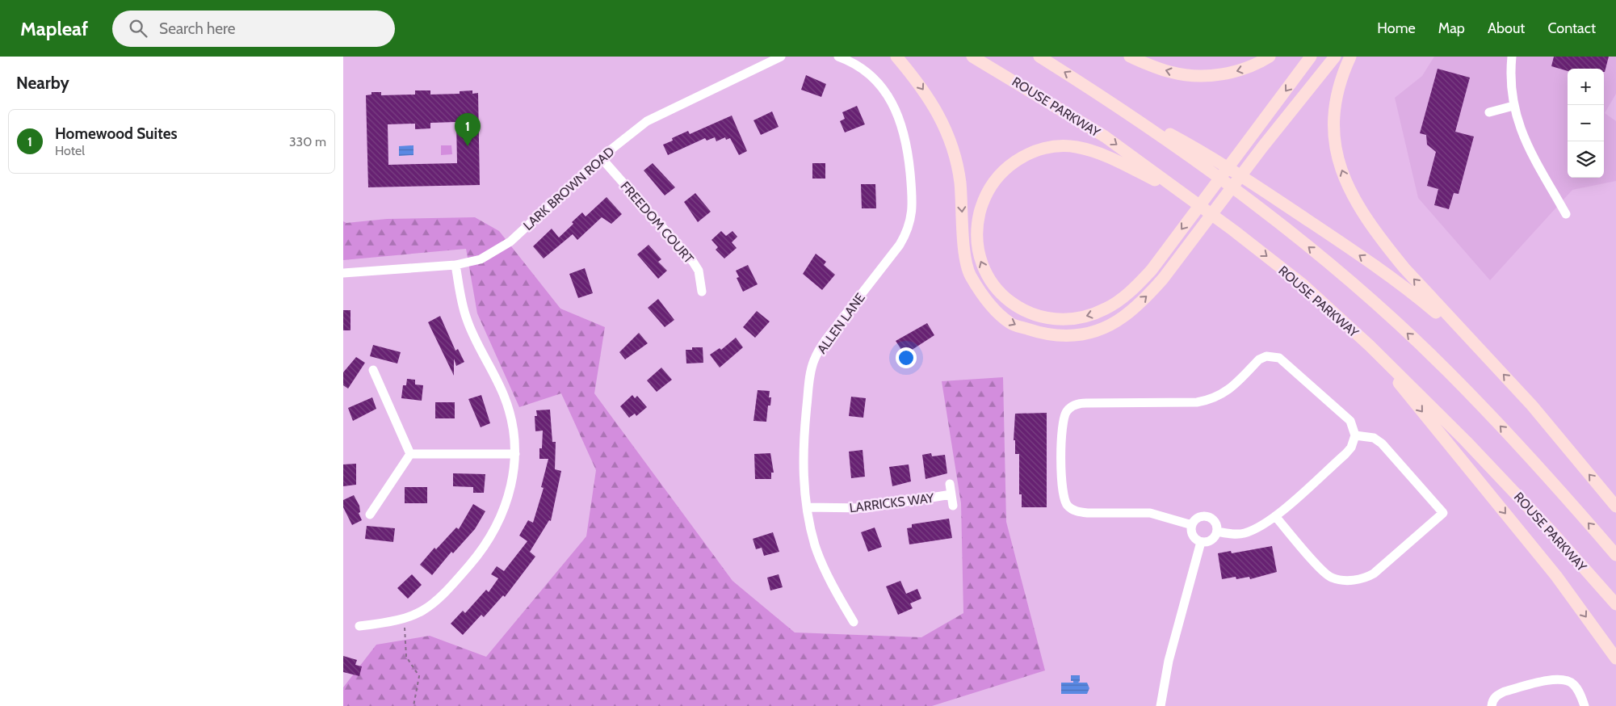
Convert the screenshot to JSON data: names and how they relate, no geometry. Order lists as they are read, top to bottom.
{
  "streets": {
    "main road": ["ROUSE PARKWAY"],
    "street": [
      "LARK BROWN ROAD",
      "FREEDOM COURT",
      "ALLEN LANE",
      "LARRICKS WAY"
    ]
  },
  "crossings": [
    ["LARK BROWN ROAD", "FREEDOM COURT"],
    ["ALLEN LANE", "LARRICKS WAY"]
  ],
  "page": {
    "header": "Mapleaf",
    "search": "Search here",
    "nav": [
      "Home",
      "Map",
      "About",
      "Contact"
    ],
    "heading": "Nearby",
    "map_buttons": ["+", "−"],
    "list": [
      {
        "mark": "1",
        "name": "Homewood Suites",
        "note": "Hotel",
        "value": "330 m"
      }
    ],
    "pins": "1"
  }
}
